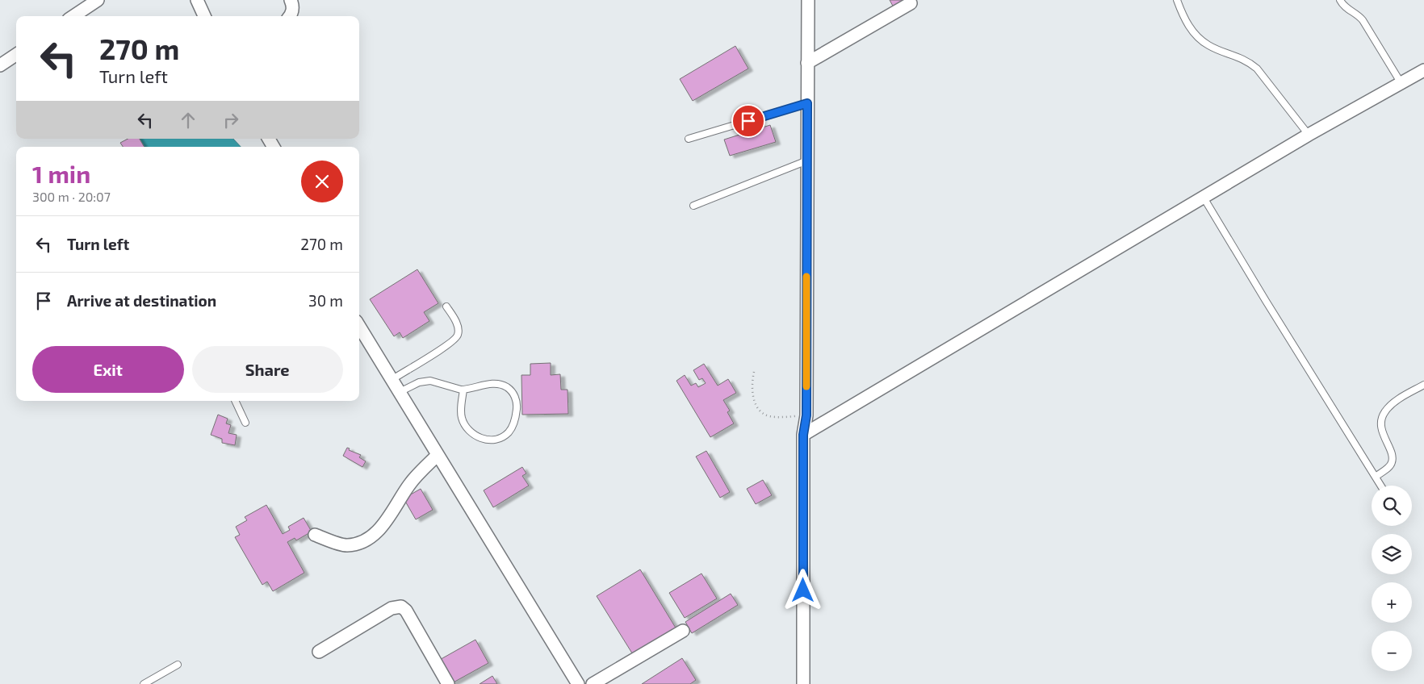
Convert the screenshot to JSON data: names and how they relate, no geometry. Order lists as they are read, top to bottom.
{
  "page": {
    "turn": ["270 m", "Turn left"],
    "heading": ["1 min", "300 m · 20:07"],
    "list": [
      {
        "name": "Turn left",
        "value": "270 m"
      },
      {
        "name": "Arrive at destination",
        "value": "30 m"
      }
    ],
    "buttons": ["Exit", "Share"],
    "map_buttons": ["+", "−"]
  }
}
